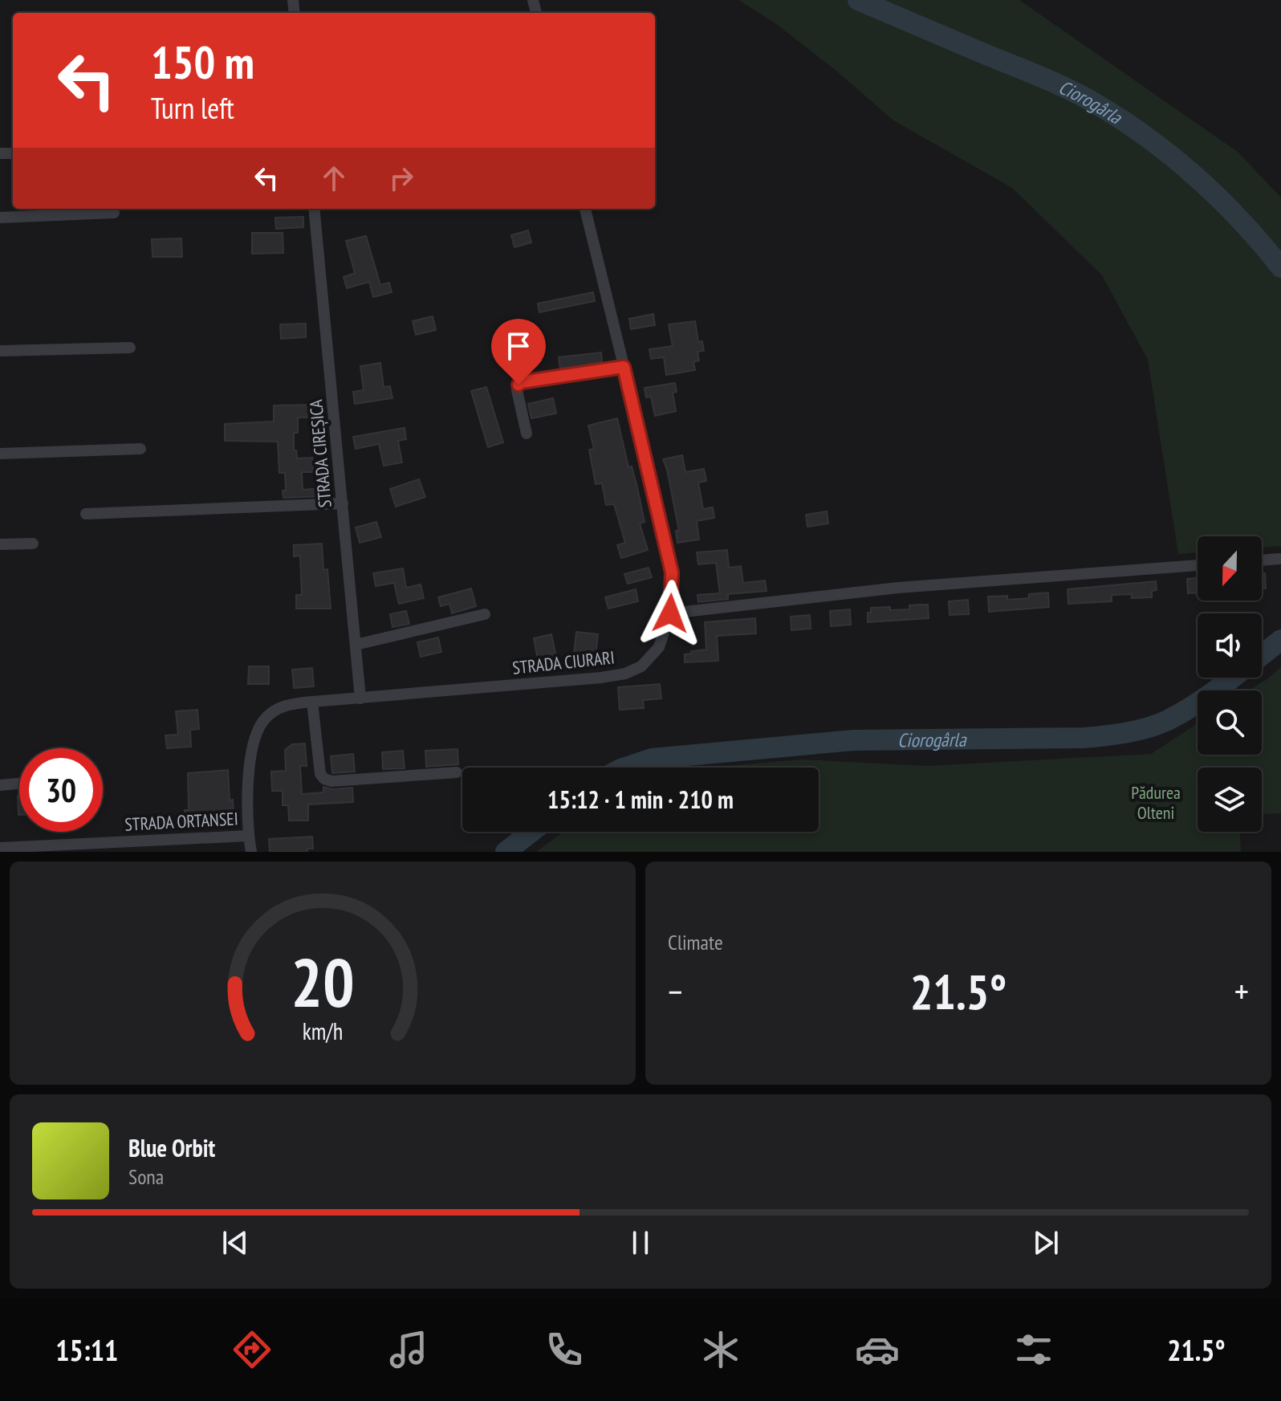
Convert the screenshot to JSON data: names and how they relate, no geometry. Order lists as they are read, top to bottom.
{
  "streets": {
    "street": ["STRADA CIREȘICA", "STRADA CIURARI", "STRADA ORTANSEI"]
  },
  "crossings": [
    ["STRADA CIREȘICA", "STRADA CIURARI"],
    ["STRADA CIURARI", "STRADA ORTANSEI"]
  ],
  "water": ["Ciorogârla"],
  "parks": ["Pădurea Olteni"],
  "north": "bottom",
  "page": {
    "turn": ["150 m", "Turn left"],
    "limit": "30",
    "trip": "15:12 · 1 min · 210 m",
    "tile": "Climate",
    "heat": ["−", "21.5°", "+"],
    "song": ["Blue Orbit", "Sona"],
    "tabs": ["15:11", "21.5°"],
    "gauge": ["20", "km/h"]
  }
}
